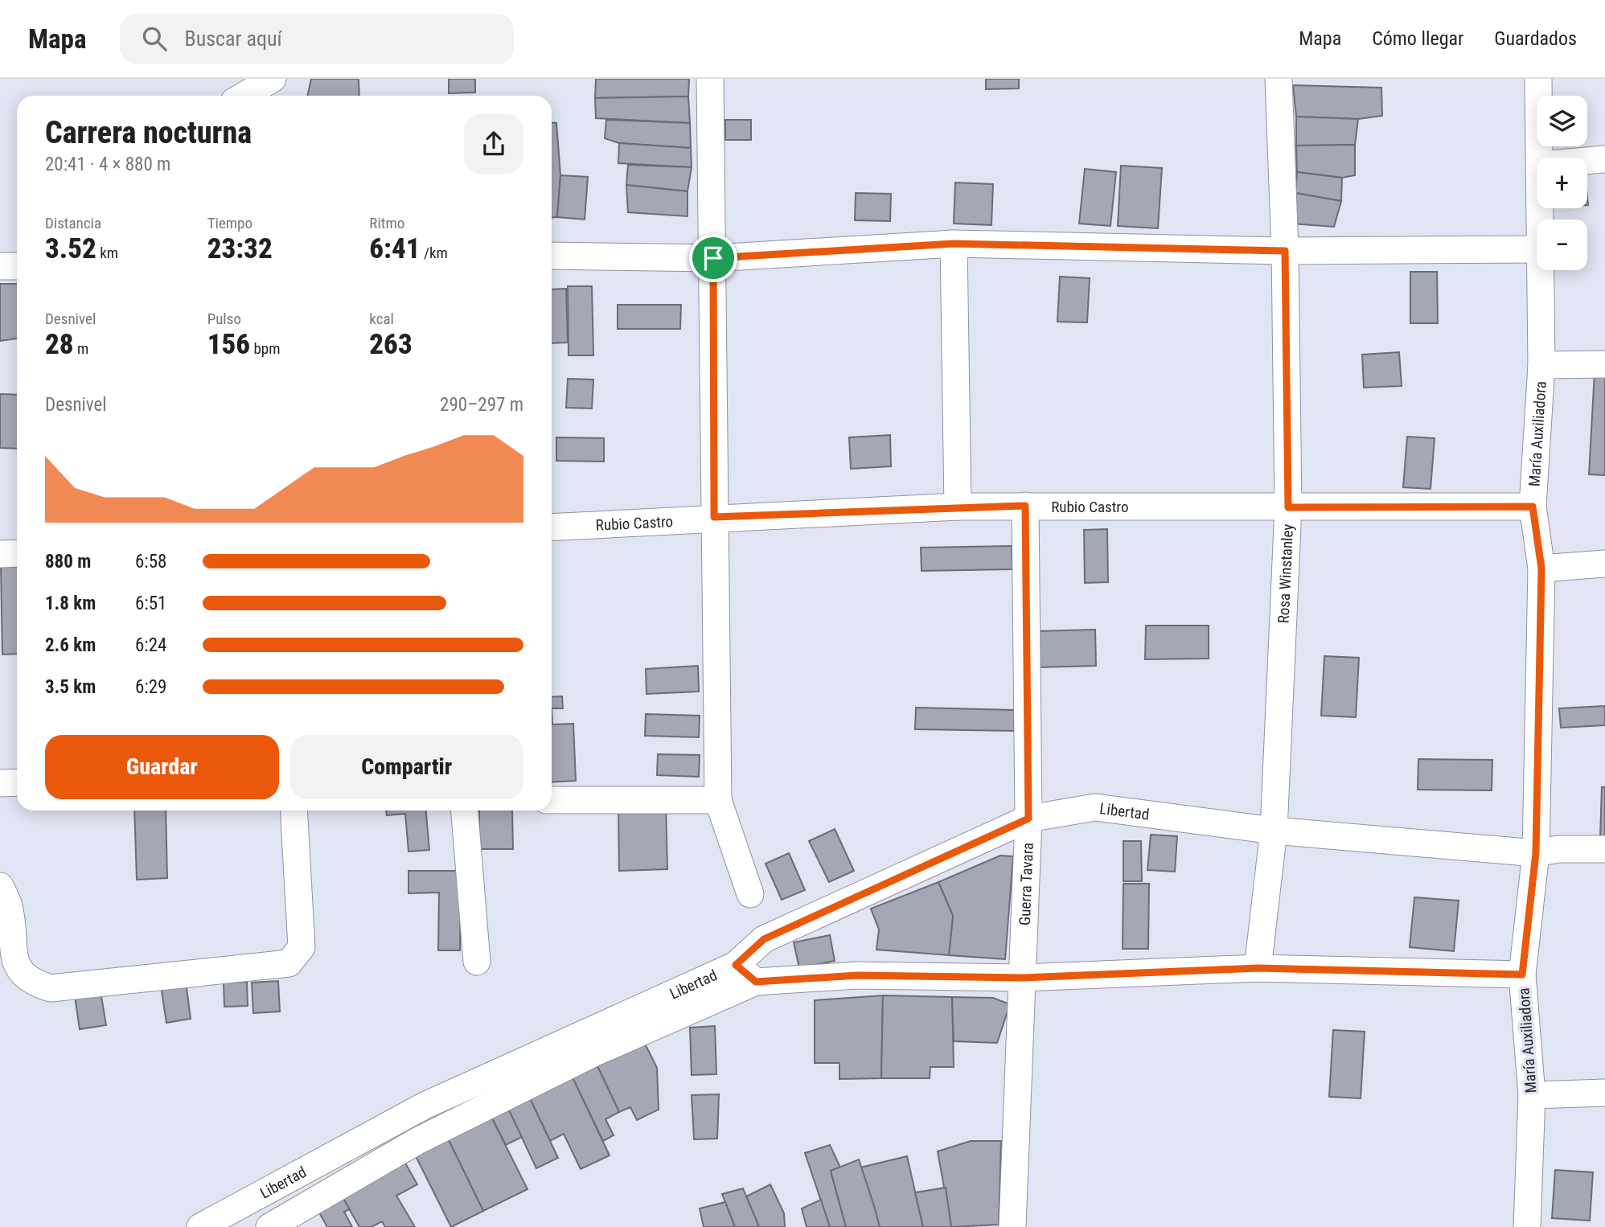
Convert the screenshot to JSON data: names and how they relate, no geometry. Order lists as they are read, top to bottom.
{
  "streets": {
    "street": [
      "María Auxiliadora",
      "Rubio Castro",
      "Rosa Winstanley",
      "Libertad",
      "Guerra Tavara"
    ]
  },
  "crossings": [
    ["María Auxiliadora", "Rubio Castro"],
    ["María Auxiliadora", "Libertad"],
    ["Rubio Castro", "Rosa Winstanley"],
    ["Rubio Castro", "Guerra Tavara"],
    ["Rosa Winstanley", "Libertad"],
    ["Libertad", "Guerra Tavara"]
  ],
  "page": {
    "header": "Mapa",
    "search": "Buscar aquí",
    "nav": ["Mapa", "Cómo llegar", "Guardados"],
    "map_buttons": ["+", "−"],
    "heading": ["Carrera nocturna", "20:41 · 4 × 880 m"],
    "stats": [
      ["Distancia", "3.52 km"],
      ["Tiempo", "23:32"],
      ["Ritmo", "6:41 /km"],
      ["Desnivel", "28 m"],
      ["Pulso", "156 bpm"],
      ["kcal", "263"]
    ],
    "chart": ["Desnivel", "290–297 m"],
    "list": [
      {
        "name": "880 m",
        "note": "6:58"
      },
      {
        "name": "1.8 km",
        "note": "6:51"
      },
      {
        "name": "2.6 km",
        "note": "6:24"
      },
      {
        "name": "3.5 km",
        "note": "6:29"
      }
    ],
    "buttons": ["Guardar", "Compartir"]
  }
}
